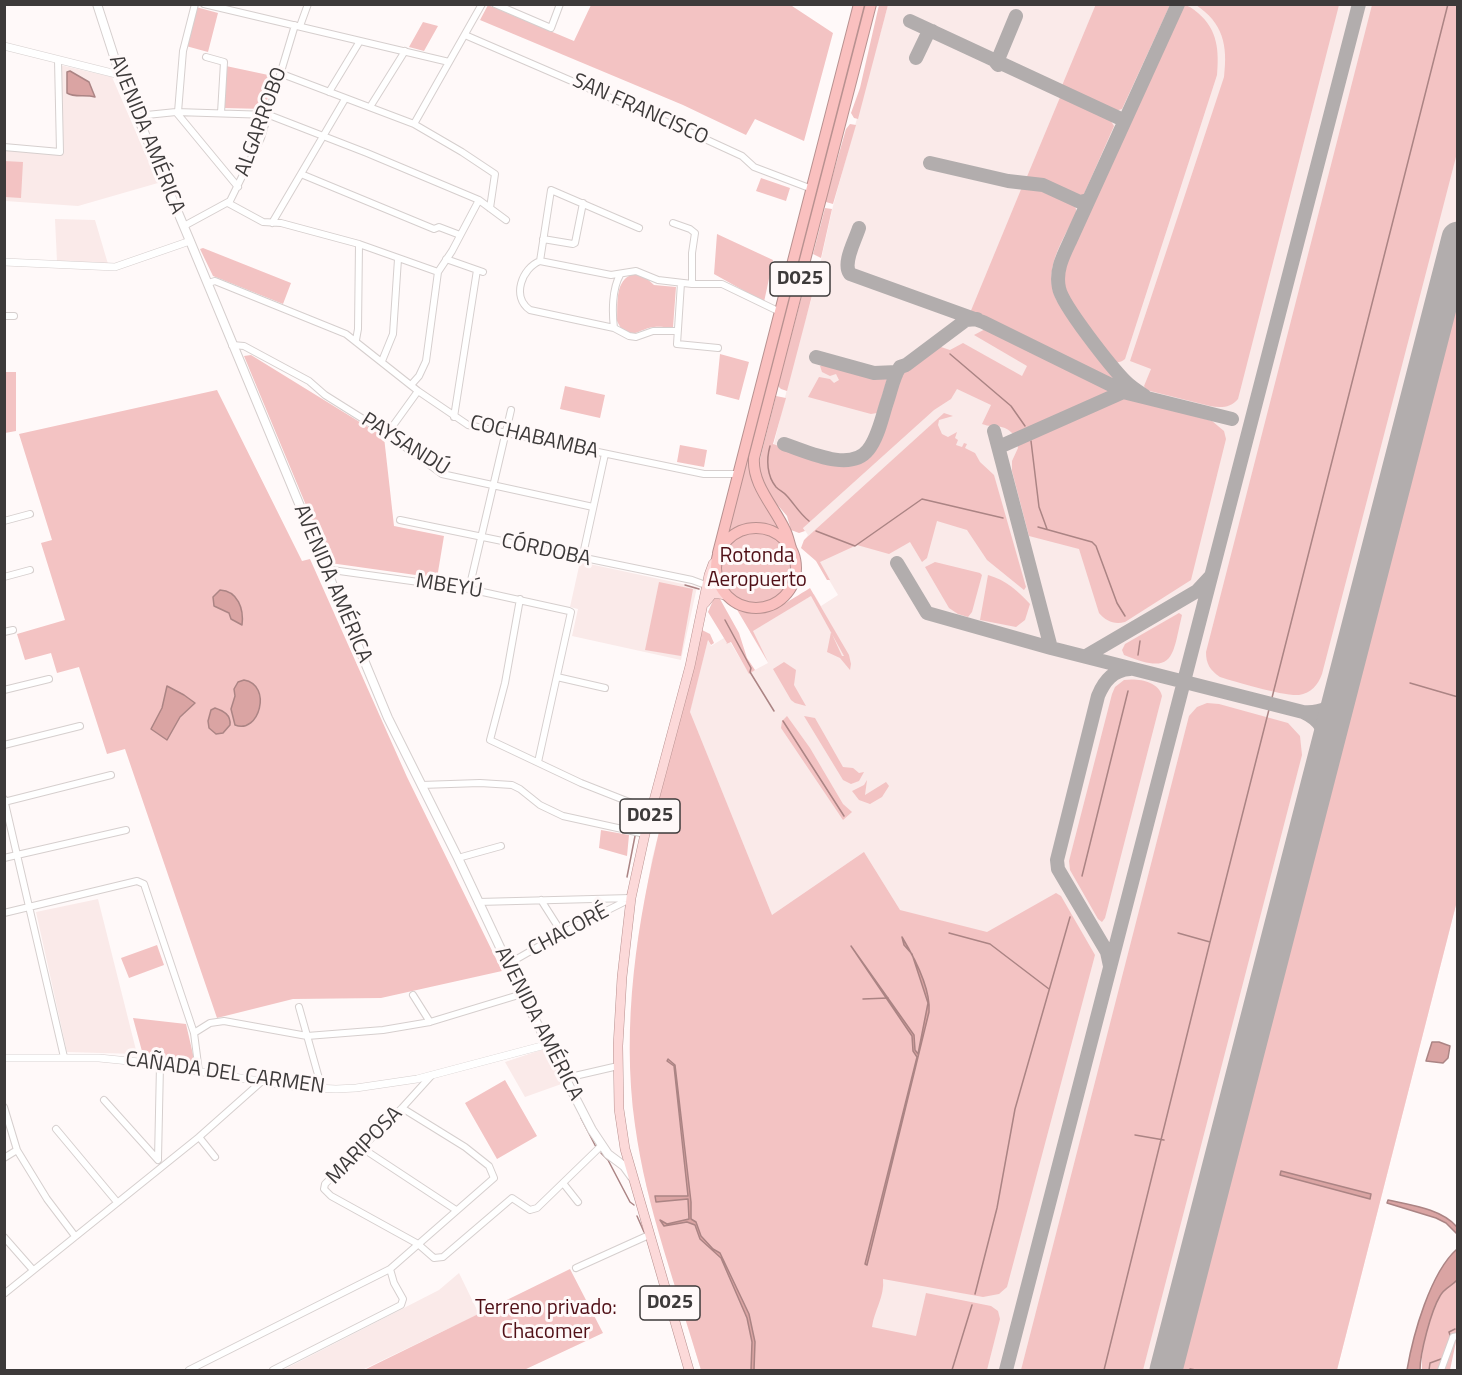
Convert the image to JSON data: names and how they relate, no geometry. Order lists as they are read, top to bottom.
{
  "streets": {
    "highway": ["D025"],
    "main road": ["AVENIDA AMÉRICA"],
    "street": [
      "SAN FRANCISCO",
      "ALGARROBO",
      "COCHABAMBA",
      "PAYSANDÚ",
      "CÓRDOBA",
      "MBEYÚ",
      "CHACORÉ",
      "CAÑADA DEL CARMEN",
      "MARIPOSA"
    ]
  },
  "crossings": [
    ["SAN FRANCISCO", "D025"],
    ["ALGARROBO", "AVENIDA AMÉRICA"],
    ["AVENIDA AMÉRICA", "D025"],
    ["AVENIDA AMÉRICA", "COCHABAMBA"],
    ["AVENIDA AMÉRICA", "PAYSANDÚ"],
    ["AVENIDA AMÉRICA", "MBEYÚ"],
    ["AVENIDA AMÉRICA", "CHACORÉ"],
    ["AVENIDA AMÉRICA", "CAÑADA DEL CARMEN"],
    ["D025", "COCHABAMBA"],
    ["D025", "CÓRDOBA"],
    ["D025", "CHACORÉ"],
    ["CAÑADA DEL CARMEN", "MARIPOSA"]
  ],
  "parks": ["Rotonda Aeropuerto", "Terreno privado: Chacomer"]
}
